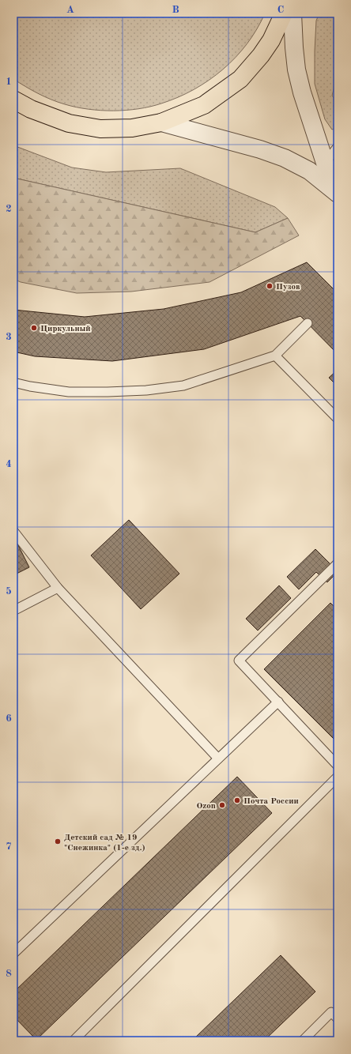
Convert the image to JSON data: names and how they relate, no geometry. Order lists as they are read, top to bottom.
{
  "places": [
    "Пузов",
    "Циркульный",
    "Почта России",
    "Ozon",
    "Детский сад № 19 \"Снежинка\" (1-е зд.)"
  ],
  "grid": {
    "columns": ["A", "B", "C"],
    "rows": [
      "1",
      "2",
      "3",
      "4",
      "5",
      "6",
      "7",
      "8"
    ]
  }
}
